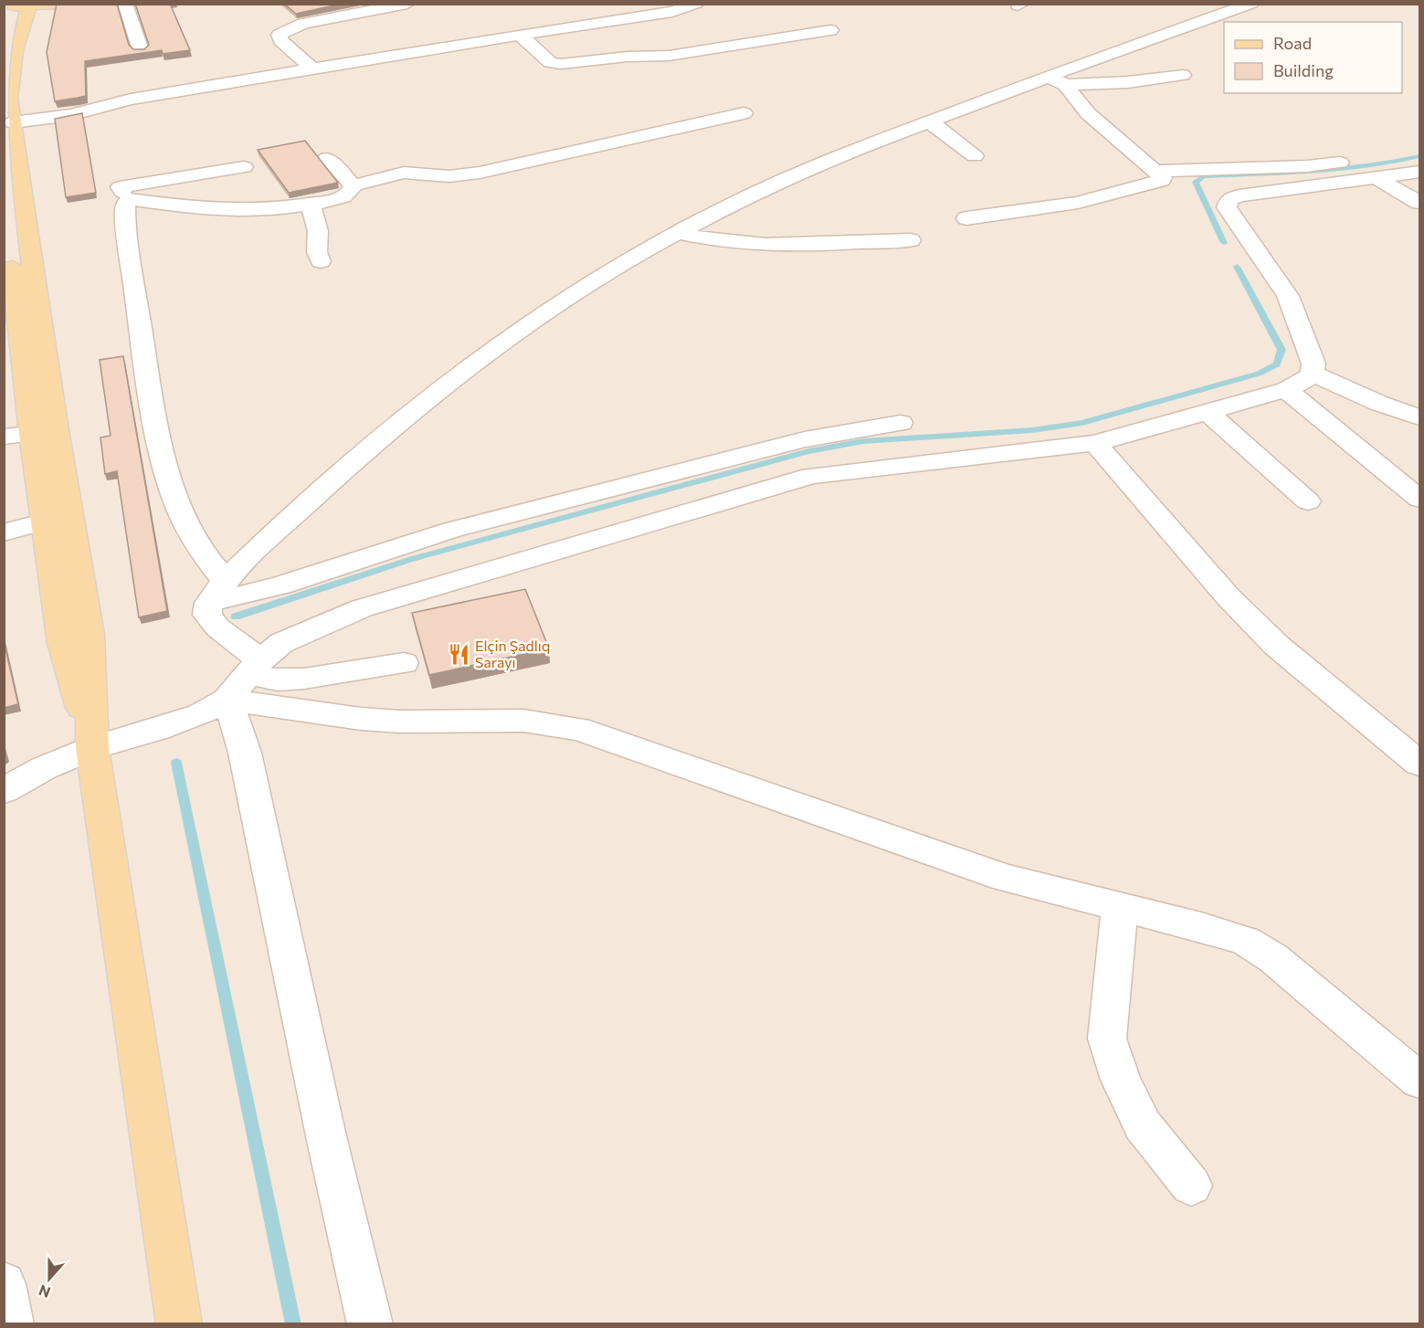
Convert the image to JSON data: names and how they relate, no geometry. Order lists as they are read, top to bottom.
{
  "places": {
    "restaurant": ["Elçin Şadlıq Sarayı"]
  },
  "legend": ["Road", "Building"],
  "north": "bottom"
}
